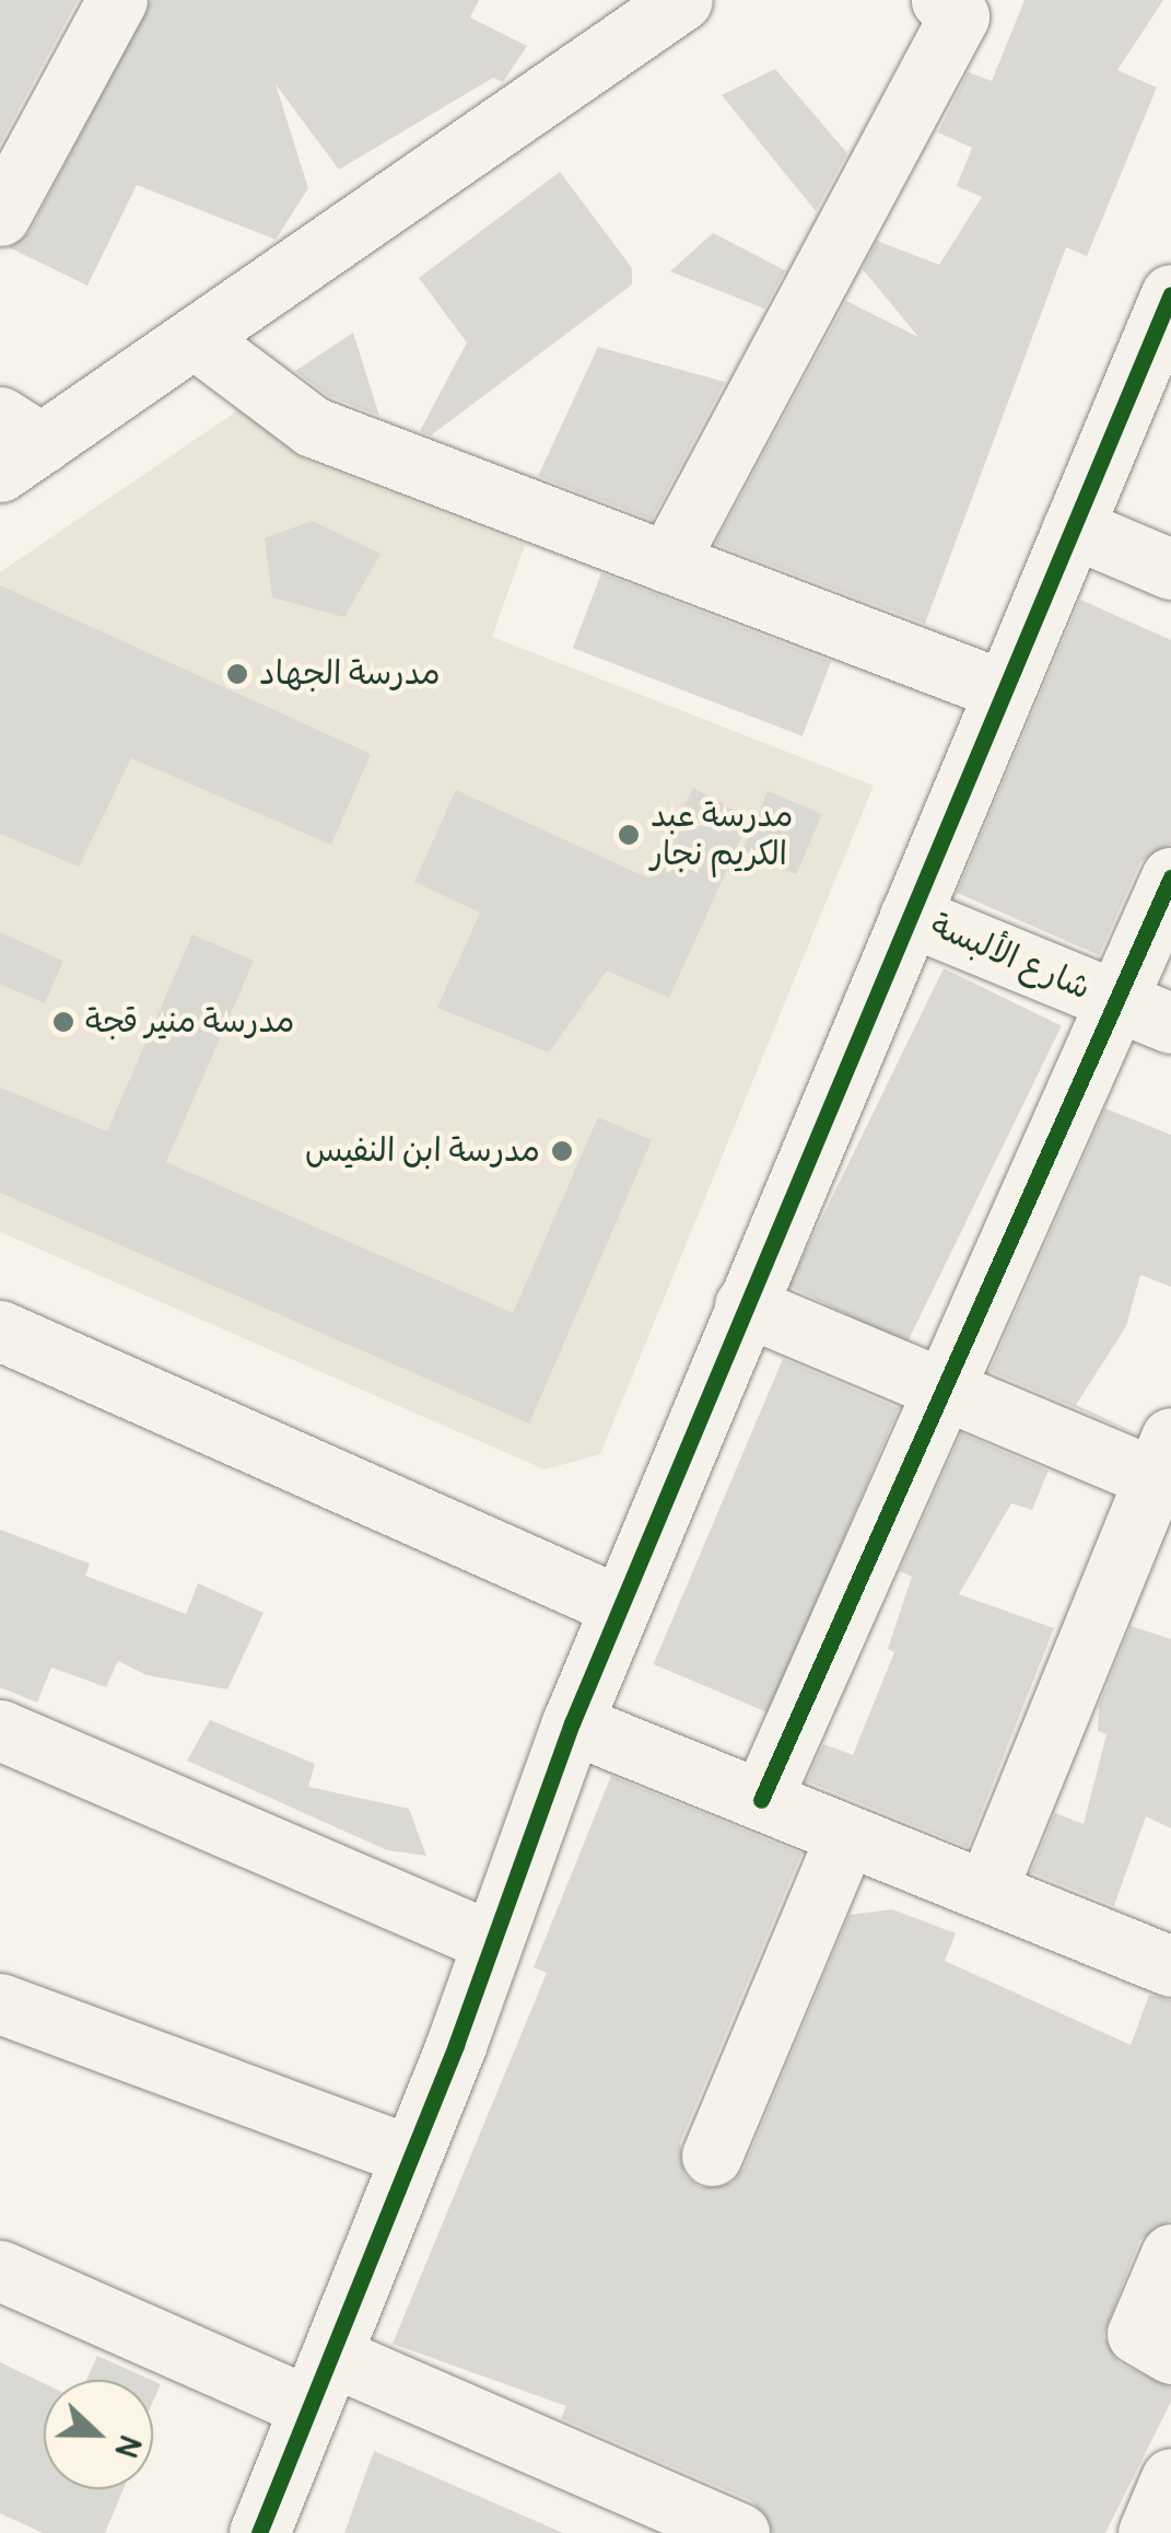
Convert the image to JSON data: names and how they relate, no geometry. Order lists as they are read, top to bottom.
{
  "streets": {
    "street": ["شارع الألبسة"]
  },
  "places": [
    "مدرسة الجهاد",
    "مدرسة عبد الكريم نجار",
    "مدرسة منير قجة",
    "مدرسة ابن النفيس"
  ],
  "north": "right"
}
